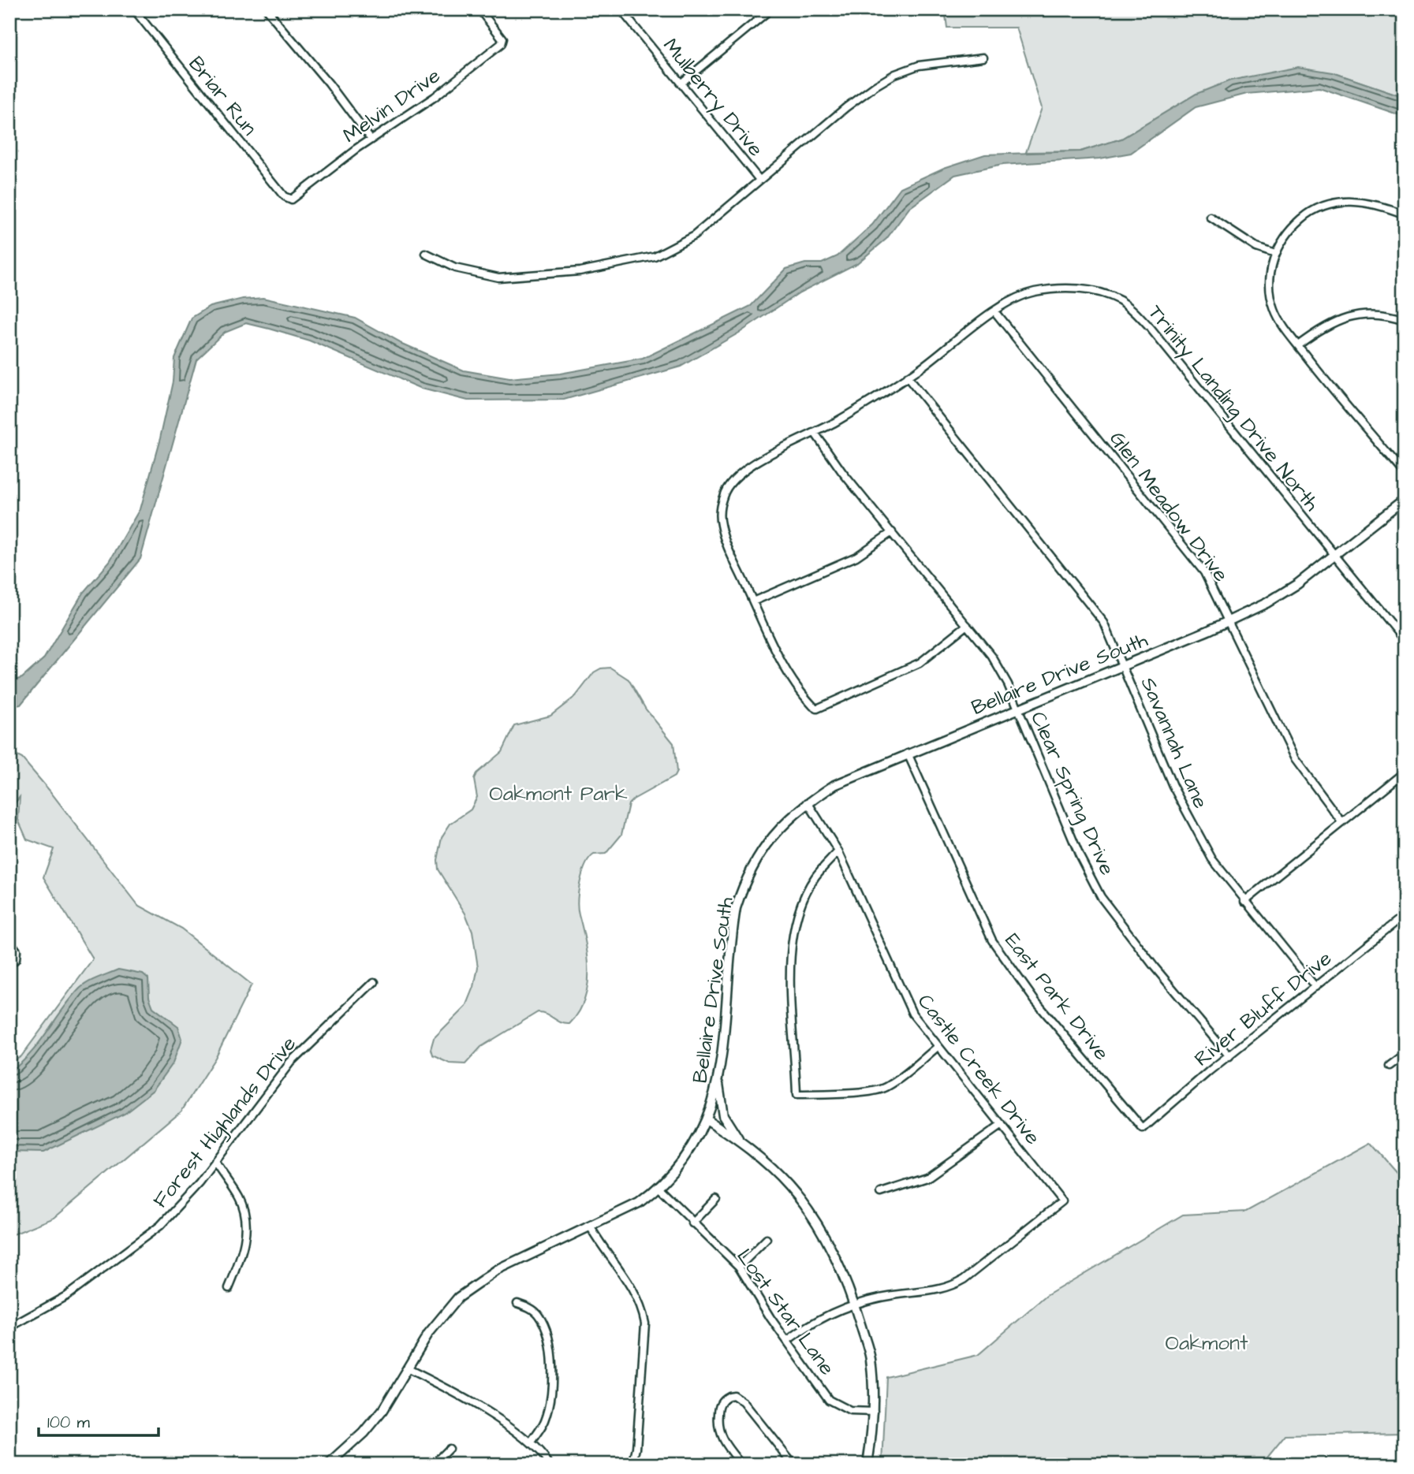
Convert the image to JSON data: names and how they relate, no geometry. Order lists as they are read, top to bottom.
{
  "streets": {
    "street": [
      "Briar Run",
      "Mulberry Drive",
      "Melvin Drive",
      "Trinity Landing Drive North",
      "Glen Meadow Drive",
      "Bellaire Drive South",
      "Savannah Lane",
      "Clear Spring Drive",
      "East Park Drive",
      "River Bluff Drive",
      "Castle Creek Drive",
      "Forest Highlands Drive",
      "Lost Star Lane"
    ]
  },
  "crossings": [
    ["Briar Run", "Melvin Drive"],
    ["Trinity Landing Drive North", "Glen Meadow Drive"],
    ["Trinity Landing Drive North", "Bellaire Drive South"],
    ["Trinity Landing Drive North", "Savannah Lane"],
    ["Trinity Landing Drive North", "Clear Spring Drive"],
    ["Glen Meadow Drive", "Bellaire Drive South"],
    ["Bellaire Drive South", "Savannah Lane"],
    ["Bellaire Drive South", "Clear Spring Drive"],
    ["Bellaire Drive South", "East Park Drive"],
    ["Bellaire Drive South", "Castle Creek Drive"],
    ["Bellaire Drive South", "Lost Star Lane"],
    ["Savannah Lane", "River Bluff Drive"],
    ["Clear Spring Drive", "River Bluff Drive"],
    ["East Park Drive", "River Bluff Drive"]
  ],
  "parks": ["Oakmont Park", "Oakmont"],
  "scale_bar": "100 m"
}
